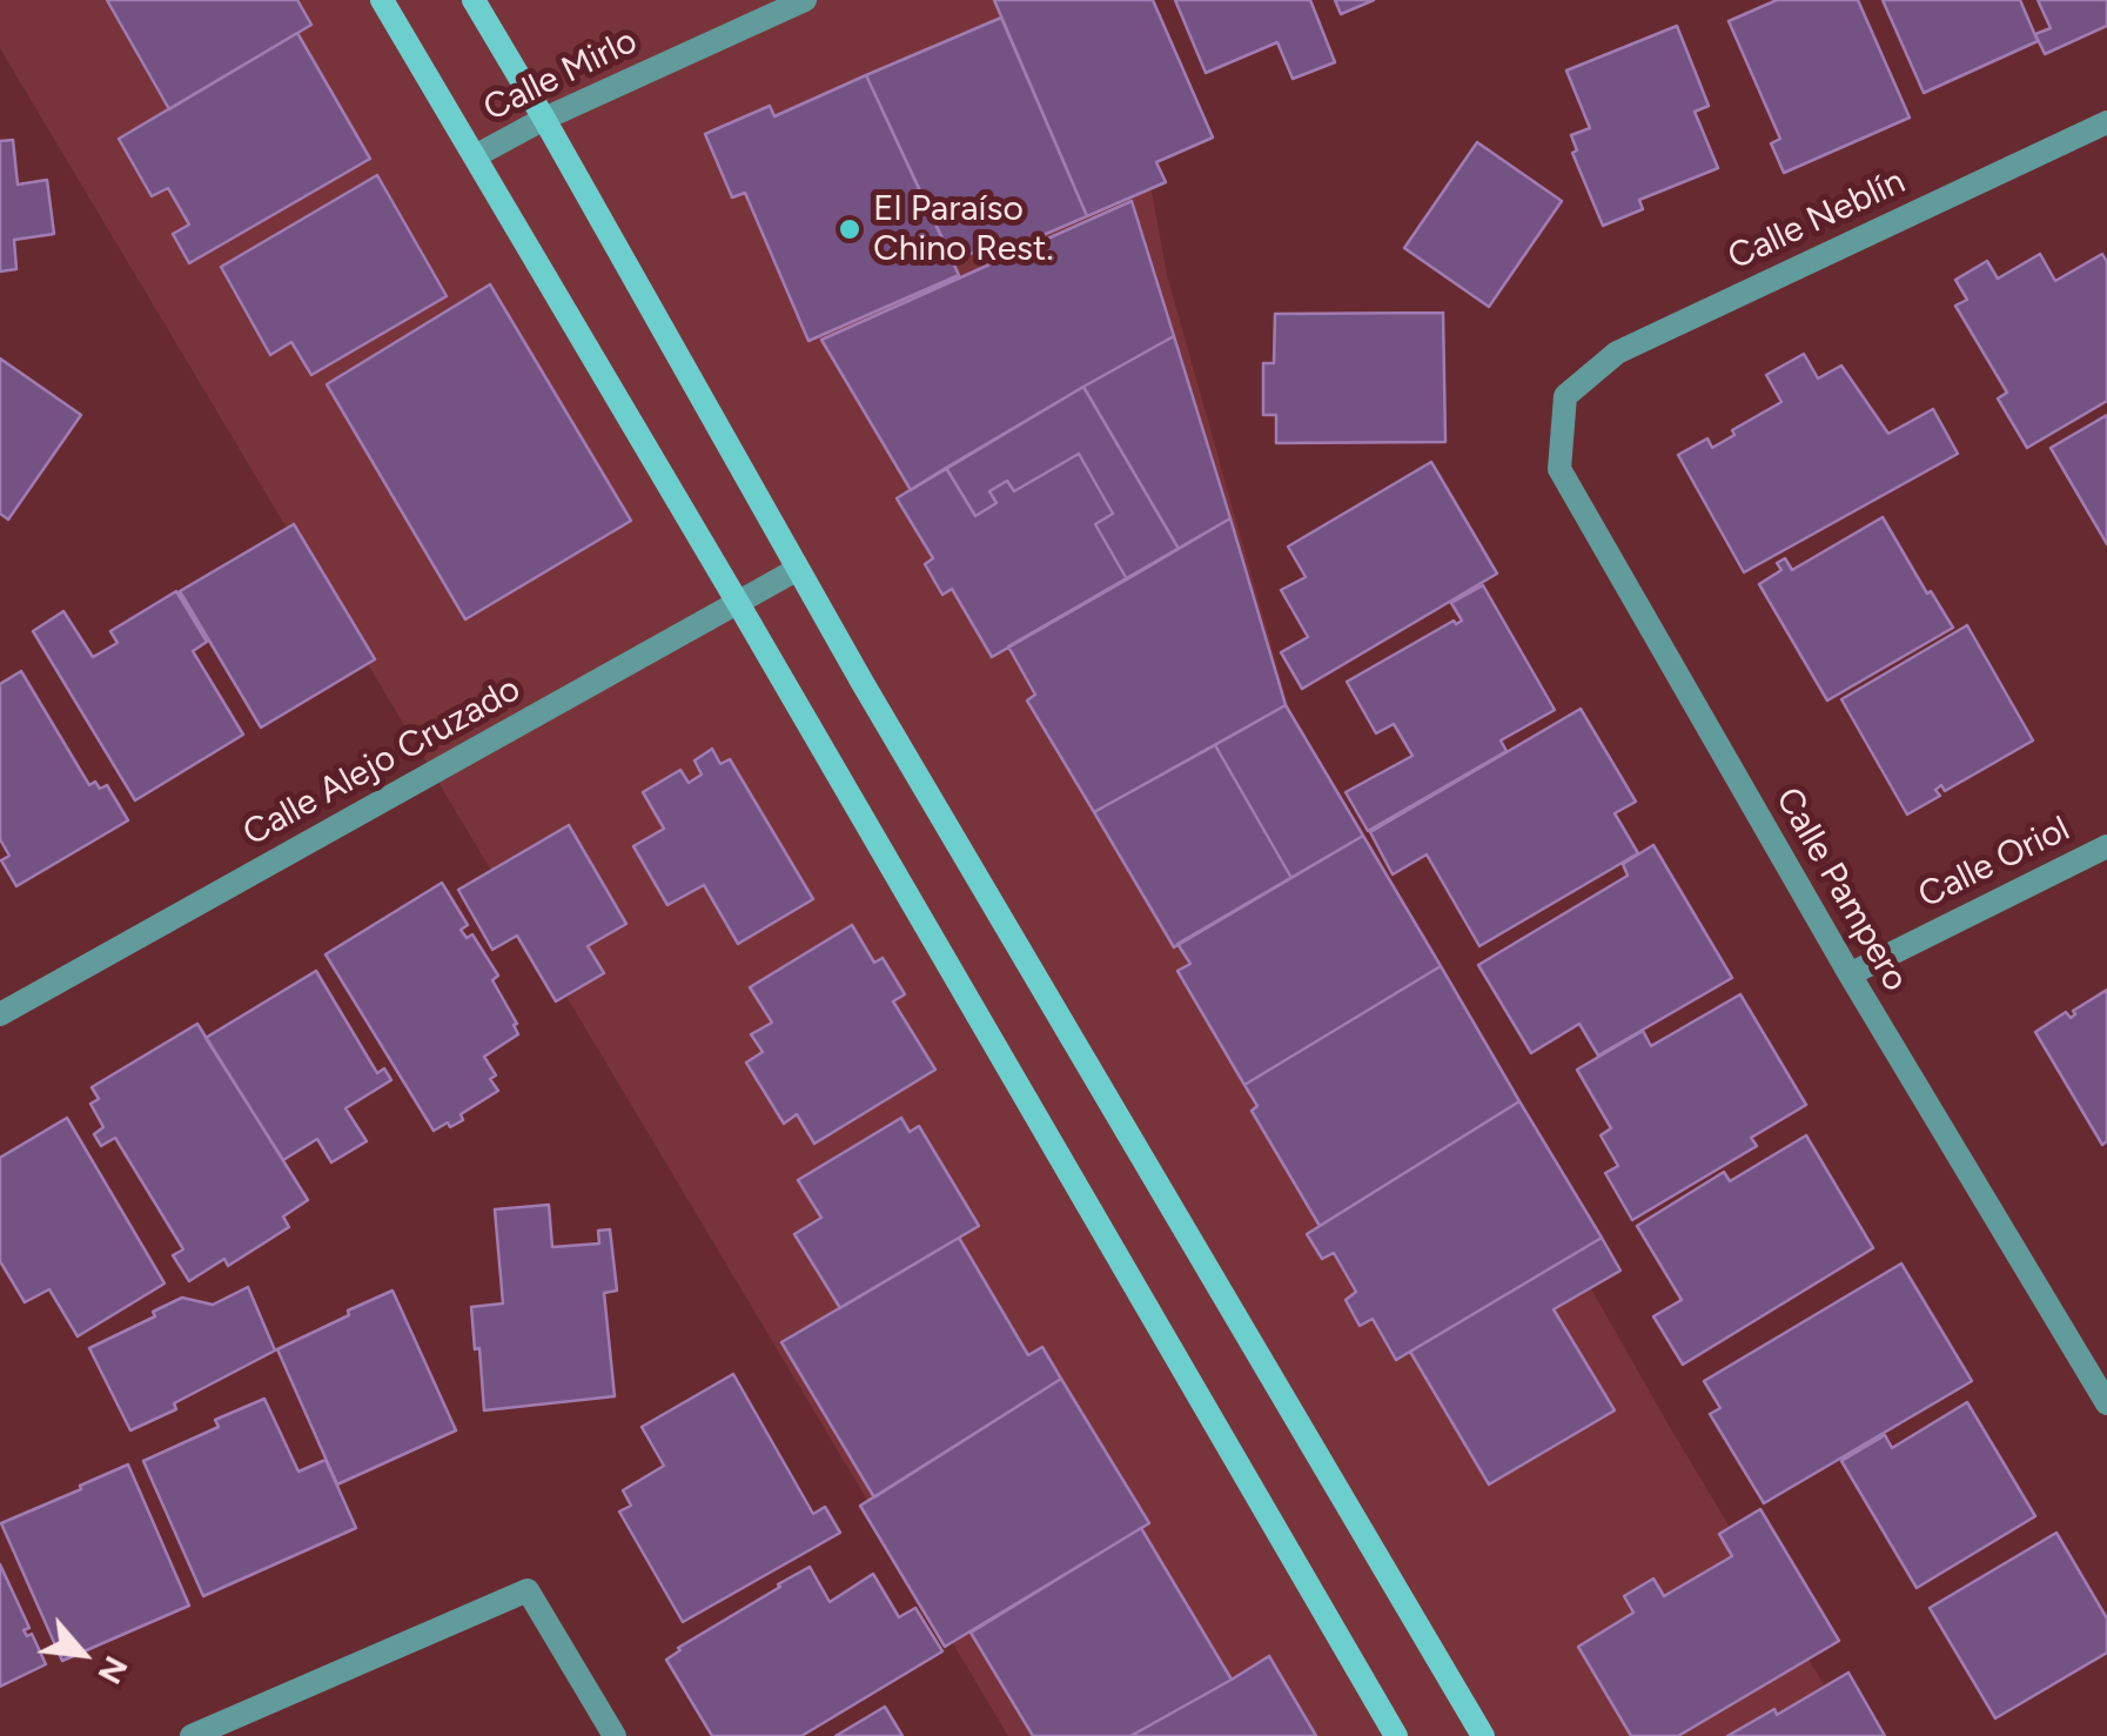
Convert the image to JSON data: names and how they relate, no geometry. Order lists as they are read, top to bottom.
{
  "streets": {
    "street": [
      "Calle Mirlo",
      "Calle Neblín",
      "Calle Alejo Cruzado",
      "Calle Oriol",
      "Calle Pampero"
    ]
  },
  "crossings": [
    ["Calle Neblín", "Calle Pampero"],
    ["Calle Oriol", "Calle Pampero"]
  ],
  "places": ["El Paraíso Chino Rest."],
  "north": "bottom right"
}
